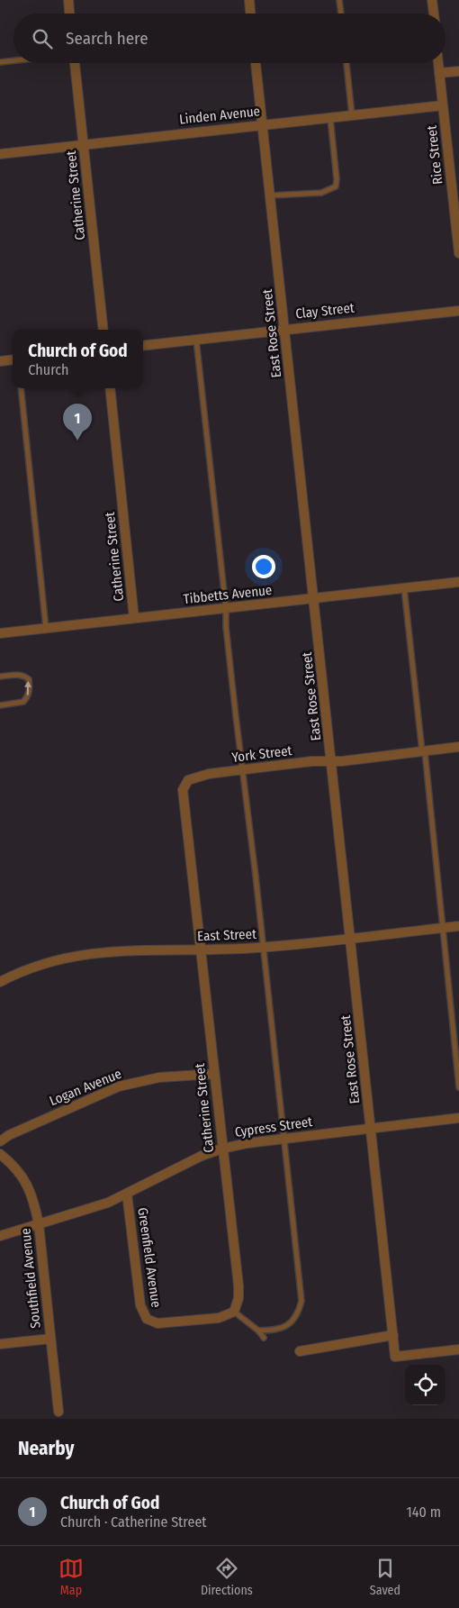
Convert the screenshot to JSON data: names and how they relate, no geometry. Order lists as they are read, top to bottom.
{
  "streets": {
    "street": [
      "Linden Avenue",
      "Rice Street",
      "Catherine Street",
      "Clay Street",
      "East Rose Street",
      "Tibbetts Avenue",
      "York Street",
      "East Street",
      "Logan Avenue",
      "Cypress Street",
      "Greenfield Avenue",
      "Southfield Avenue"
    ]
  },
  "crossings": [
    ["Linden Avenue", "Rice Street"],
    ["Linden Avenue", "Catherine Street"],
    ["Linden Avenue", "East Rose Street"],
    ["Catherine Street", "Tibbetts Avenue"],
    ["Catherine Street", "York Street"],
    ["Catherine Street", "East Street"],
    ["Catherine Street", "Logan Avenue"],
    ["Catherine Street", "Cypress Street"],
    ["Catherine Street", "Greenfield Avenue"],
    ["Clay Street", "East Rose Street"],
    ["East Rose Street", "Tibbetts Avenue"],
    ["East Rose Street", "York Street"],
    ["East Rose Street", "East Street"],
    ["East Rose Street", "Cypress Street"],
    ["Cypress Street", "Greenfield Avenue"],
    ["Cypress Street", "Southfield Avenue"]
  ],
  "page": {
    "search": "Search here",
    "popup": ["Church of God", "Church"],
    "pins": "1",
    "heading": "Nearby",
    "list": [
      {
        "mark": "1",
        "name": "Church of God",
        "note": "Church · Catherine Street",
        "value": "140 m"
      }
    ],
    "nav": ["Map", "Directions", "Saved"]
  }
}
